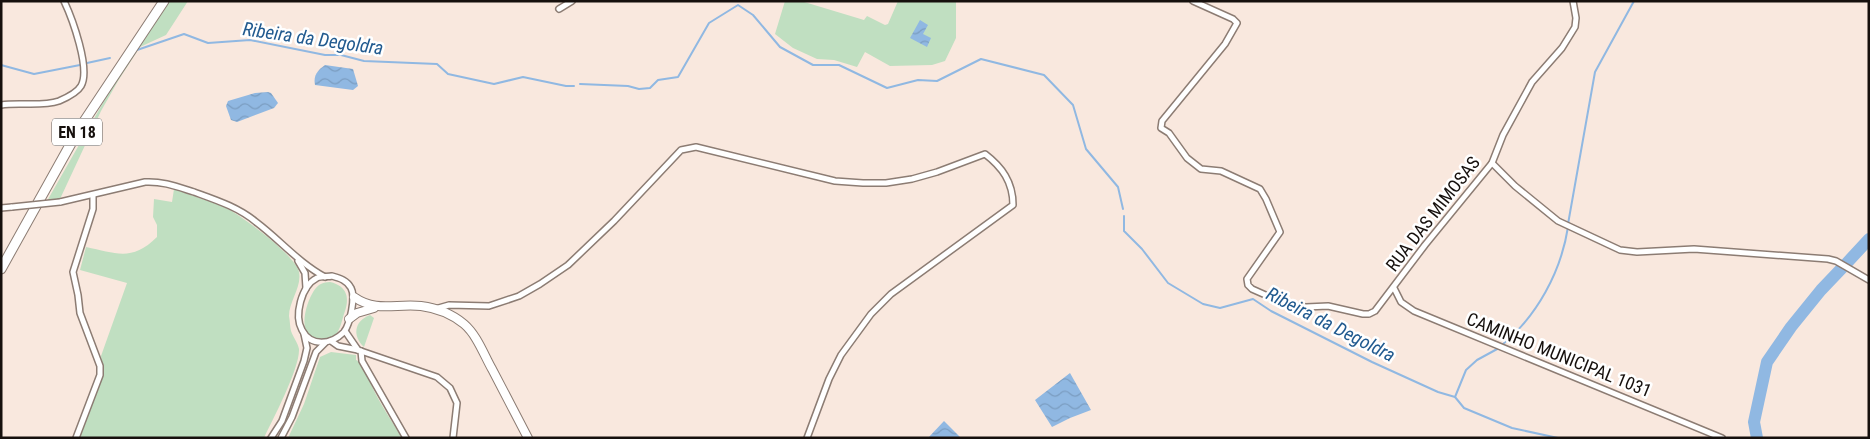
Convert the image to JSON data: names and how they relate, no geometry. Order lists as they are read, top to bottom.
{
  "streets": {
    "main road": ["EN 18"],
    "street": ["RUA DAS MIMOSAS", "CAMINHO MUNICIPAL 1031"]
  },
  "crossings": [
    ["RUA DAS MIMOSAS", "CAMINHO MUNICIPAL 1031"]
  ],
  "water": ["Ribeira da Degoldra"]
}
